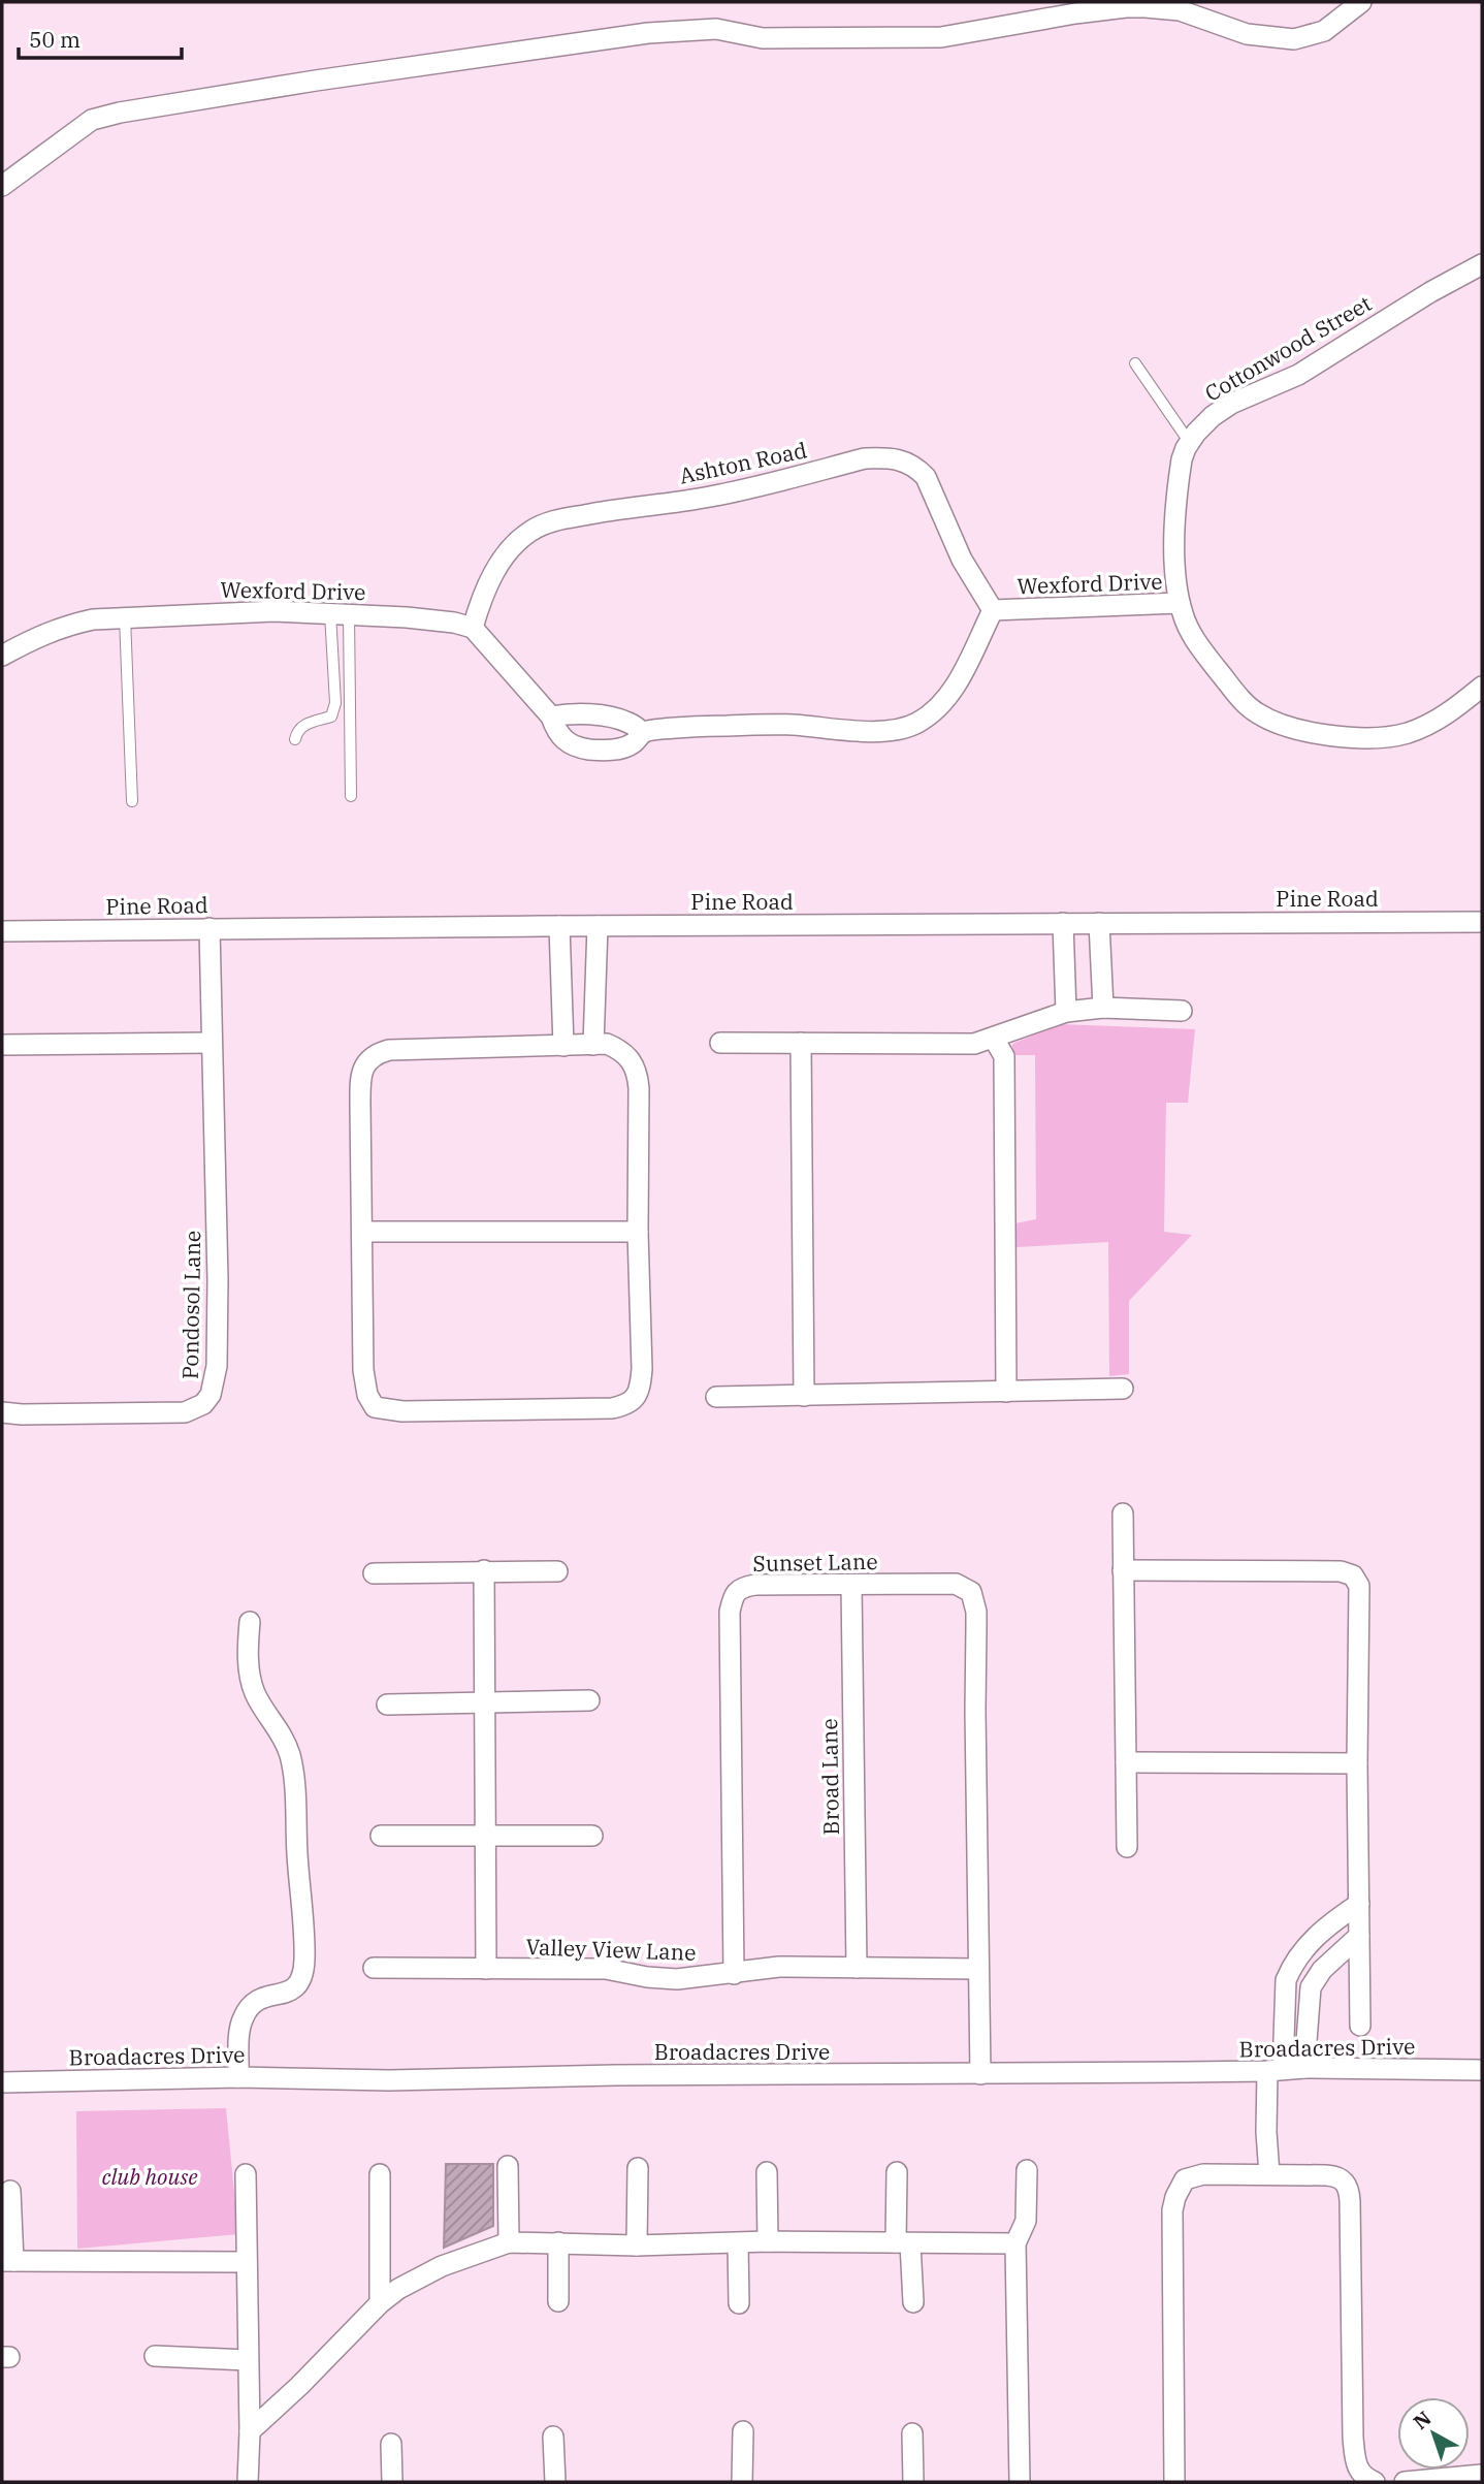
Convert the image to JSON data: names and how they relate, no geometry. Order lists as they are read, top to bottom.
{
  "streets": {
    "street": [
      "Cottonwood Street",
      "Ashton Road",
      "Wexford Drive",
      "Pine Road",
      "Pondosol Lane",
      "Sunset Lane",
      "Broad Lane",
      "Valley View Lane",
      "Broadacres Drive"
    ]
  },
  "crossings": [
    ["Cottonwood Street", "Wexford Drive"],
    ["Ashton Road", "Wexford Drive"],
    ["Pine Road", "Pondosol Lane"],
    ["Sunset Lane", "Broad Lane"],
    ["Sunset Lane", "Valley View Lane"],
    ["Sunset Lane", "Broadacres Drive"]
  ],
  "parks": ["club house"],
  "scale_bar": "50 m",
  "north": "top left"
}
